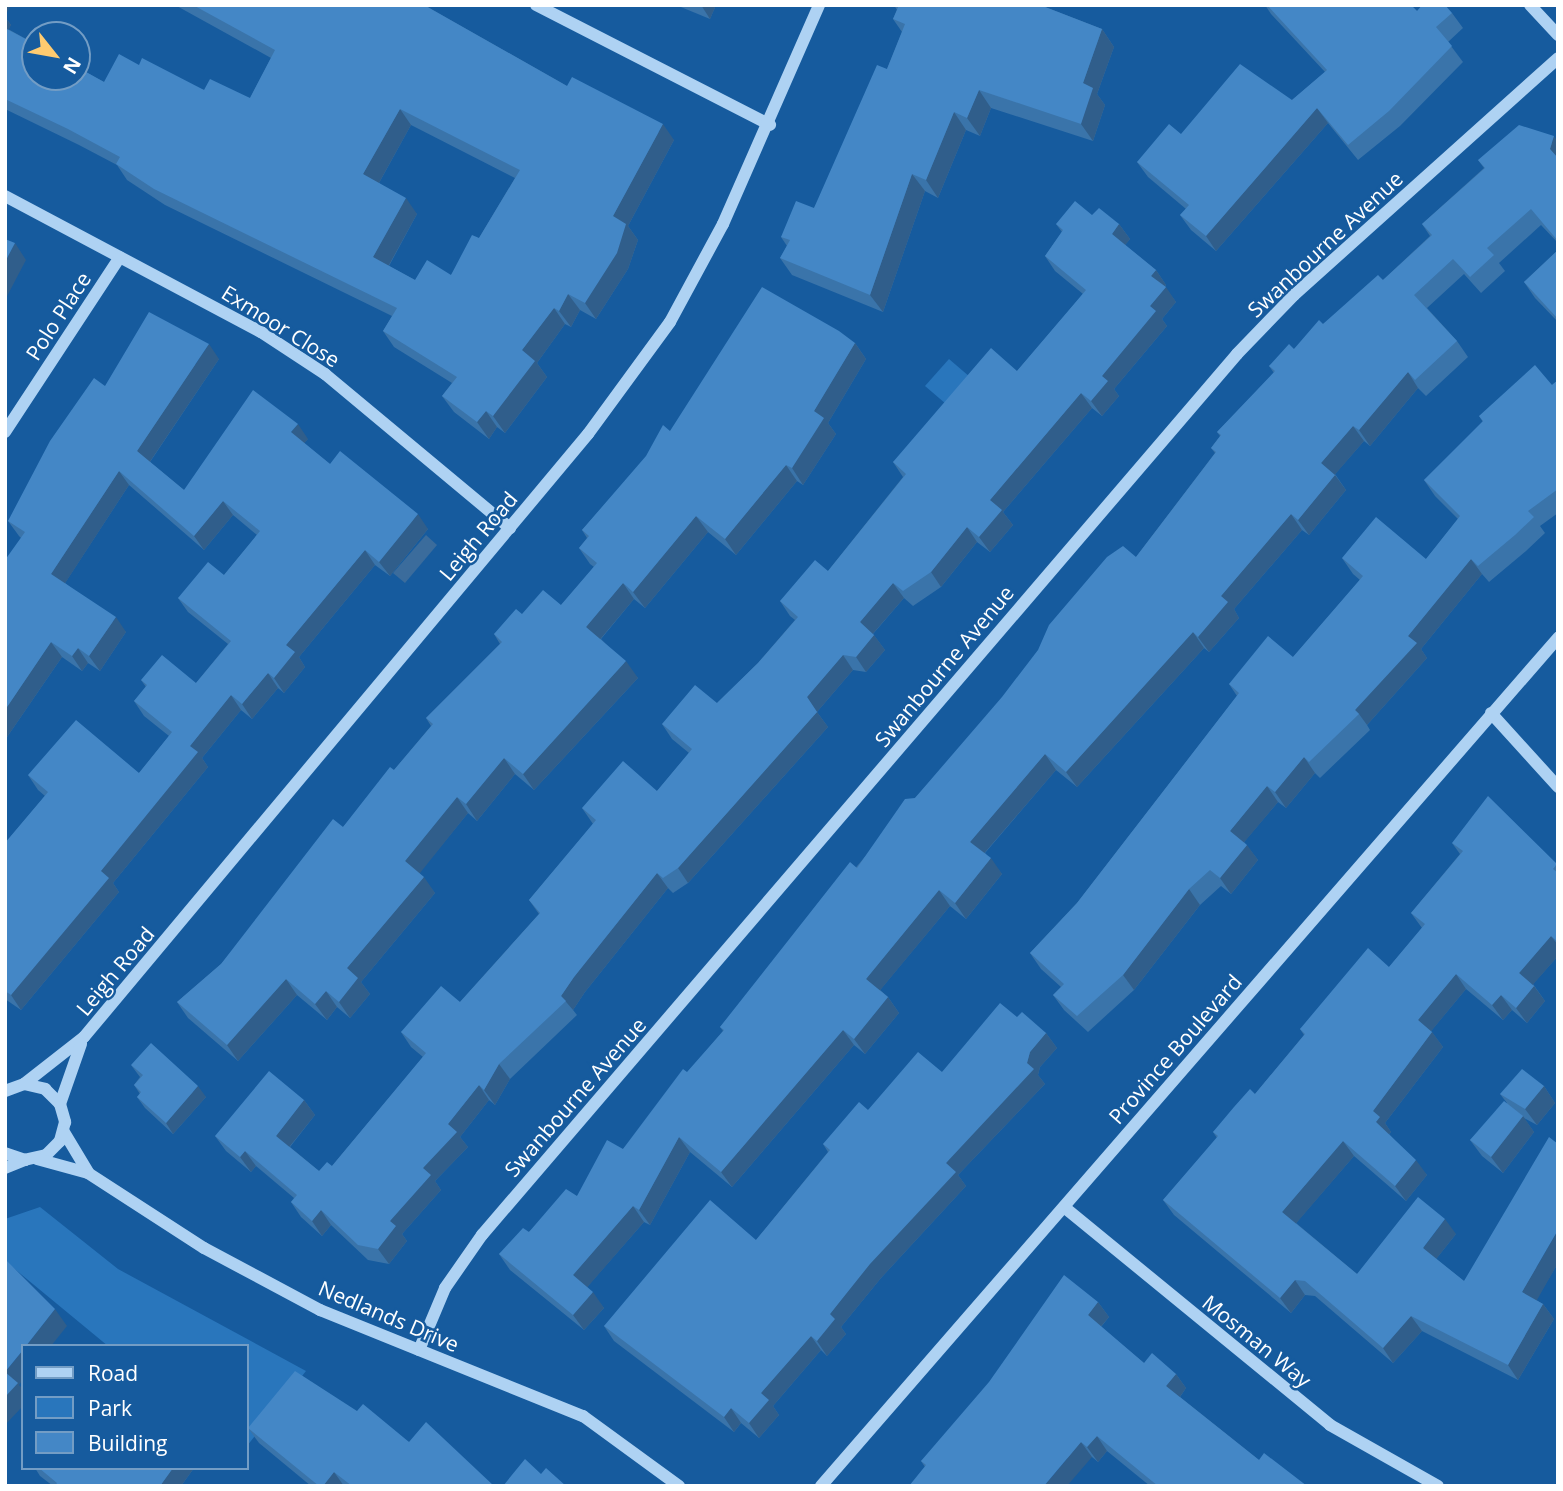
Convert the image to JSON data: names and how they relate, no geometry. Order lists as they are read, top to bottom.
{
  "streets": {
    "street": [
      "Swanbourne Avenue",
      "Polo Place",
      "Exmoor Close",
      "Leigh Road",
      "Province Boulevard",
      "Nedlands Drive",
      "Mosman Way"
    ]
  },
  "crossings": [
    ["Swanbourne Avenue", "Nedlands Drive"],
    ["Polo Place", "Exmoor Close"],
    ["Exmoor Close", "Leigh Road"],
    ["Province Boulevard", "Mosman Way"]
  ],
  "legend": ["Road", "Park", "Building"],
  "north": "bottom right"
}
